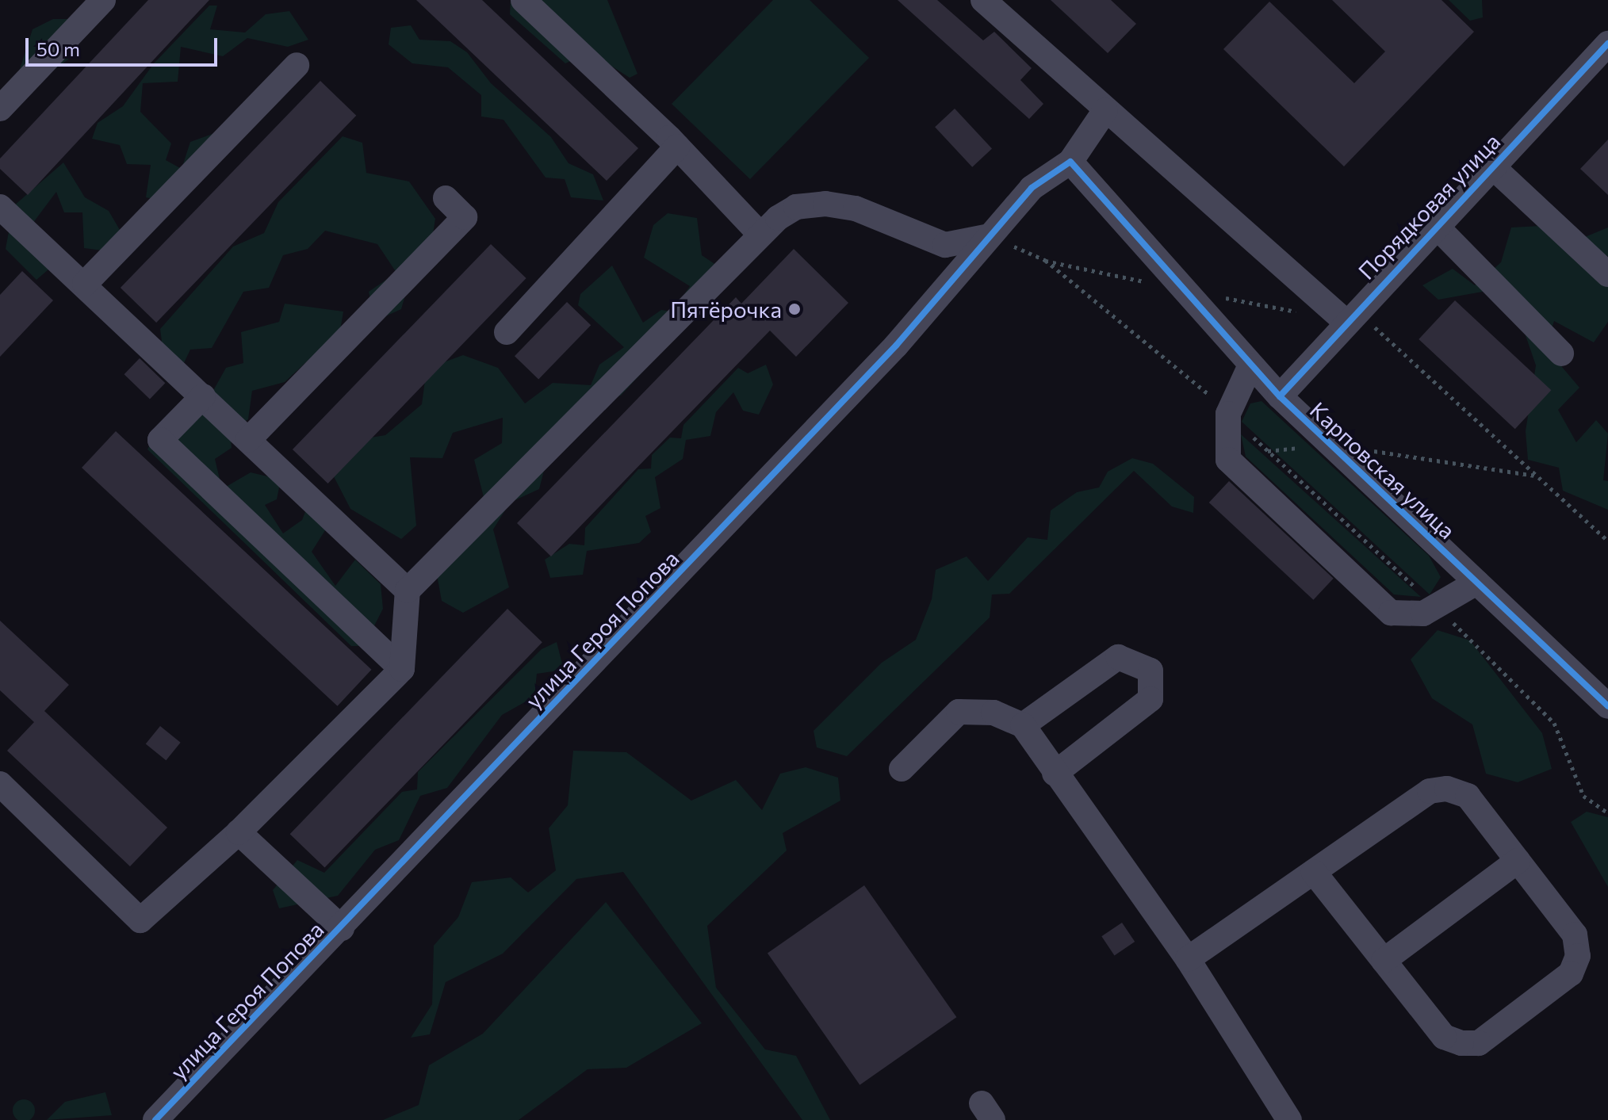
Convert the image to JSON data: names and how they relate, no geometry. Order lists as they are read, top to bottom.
{
  "streets": {
    "street": ["Порядковая улица", "Карповская улица", "улица Героя Попова"]
  },
  "crossings": [
    ["Порядковая улица", "Карповская улица"],
    ["Карповская улица", "улица Героя Попова"]
  ],
  "places": ["Пятёрочка"],
  "scale_bar": "50 m"
}
